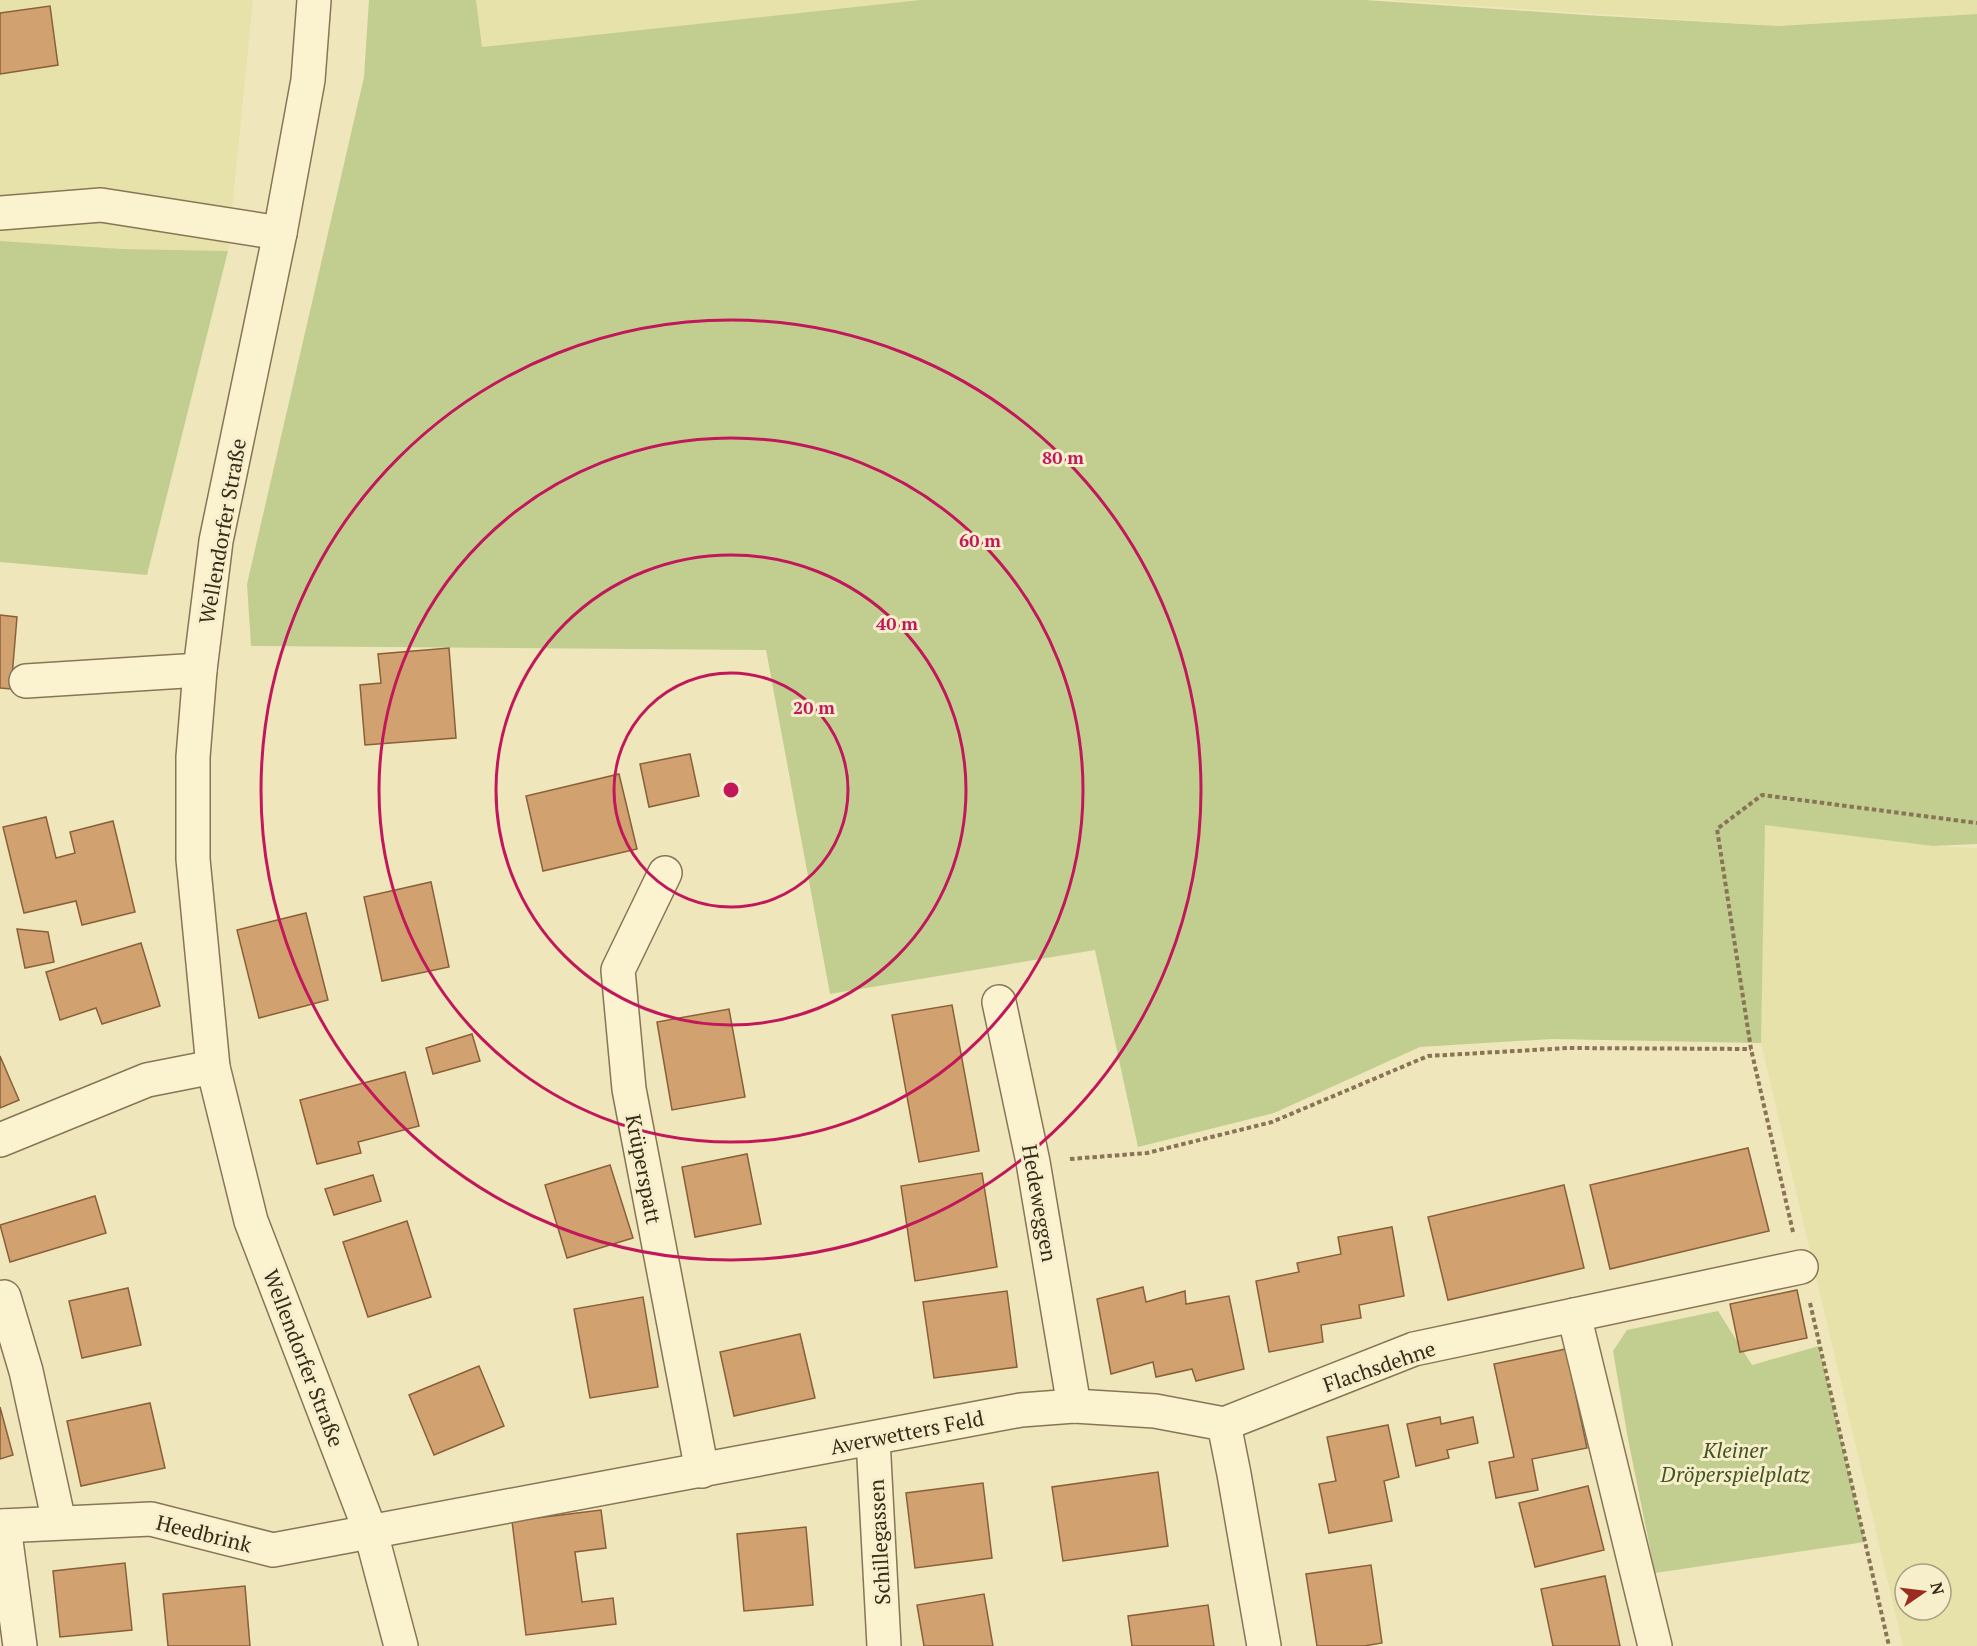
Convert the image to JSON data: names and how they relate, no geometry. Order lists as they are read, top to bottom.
{
  "streets": {
    "street": [
      "Wellendorfer Straße",
      "Krüperspatt",
      "Hedeweggen",
      "Flachsdehne",
      "Averwetters Feld",
      "Heedbrink",
      "Schillegassen"
    ]
  },
  "crossings": [
    ["Wellendorfer Straße", "Averwetters Feld"],
    ["Wellendorfer Straße", "Heedbrink"],
    ["Krüperspatt", "Averwetters Feld"],
    ["Hedeweggen", "Averwetters Feld"],
    ["Flachsdehne", "Averwetters Feld"],
    ["Averwetters Feld", "Heedbrink"],
    ["Averwetters Feld", "Schillegassen"]
  ],
  "parks": ["Kleiner Dröperspielplatz"],
  "north": "right",
  "rings": [
    "80 m",
    "60 m",
    "40 m",
    "20 m"
  ]
}
